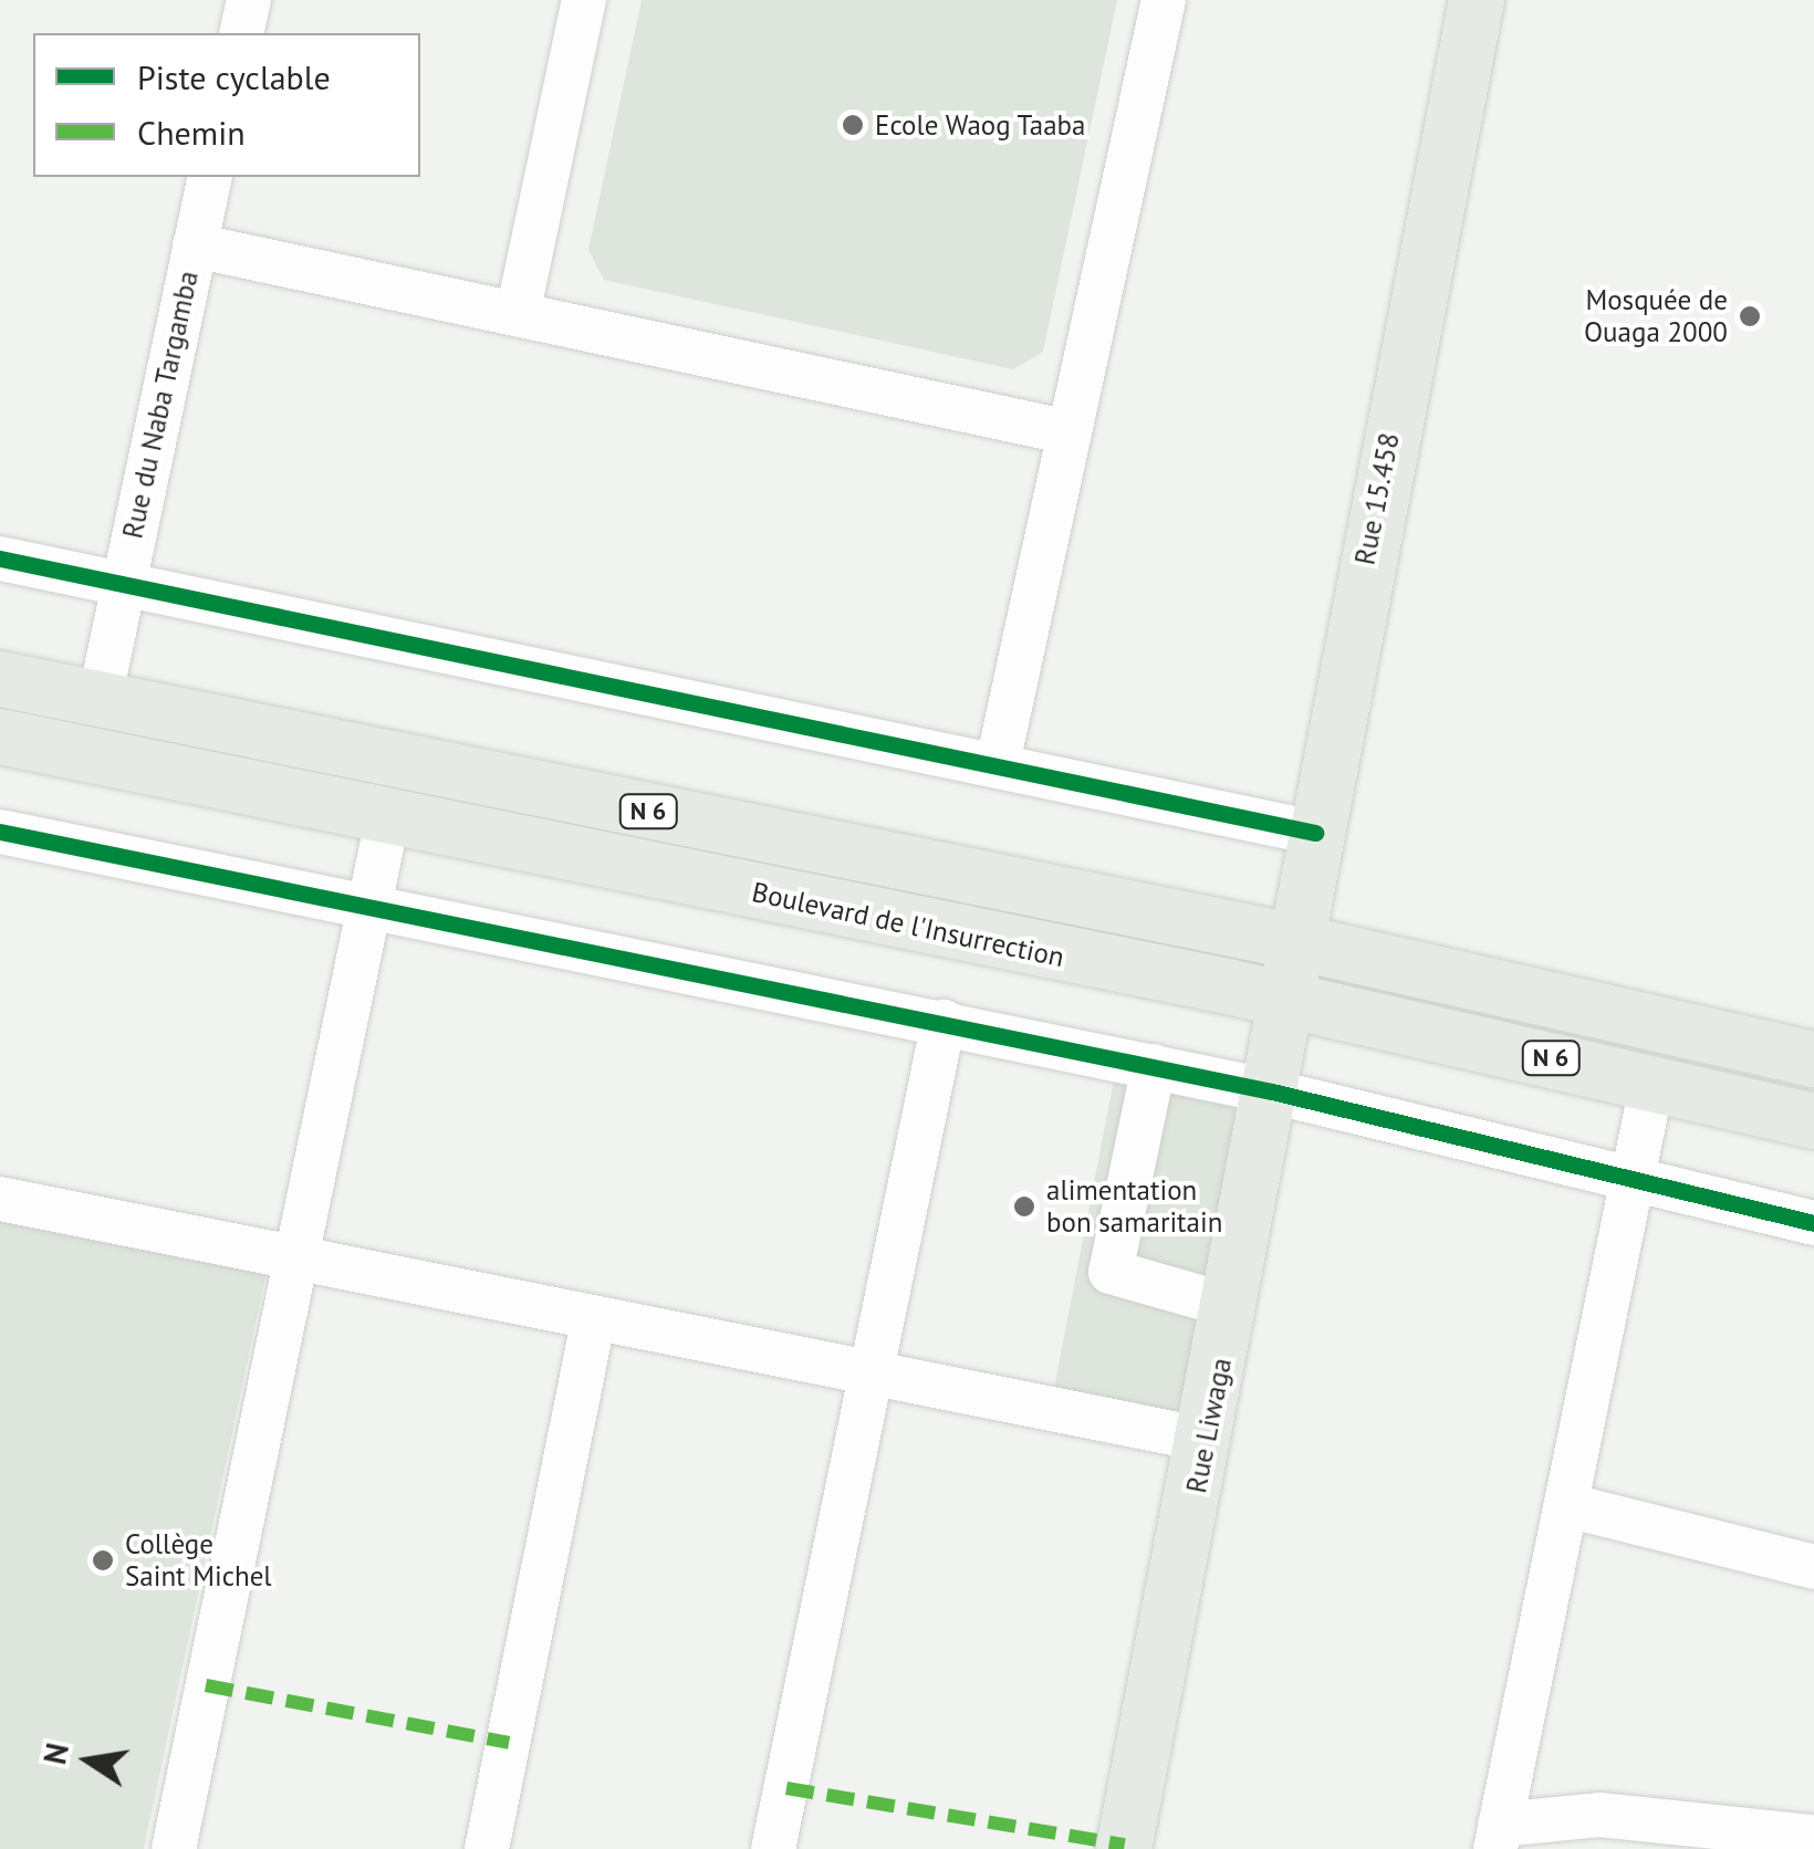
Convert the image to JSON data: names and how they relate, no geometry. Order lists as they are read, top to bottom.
{
  "streets": {
    "main road": [
      "Rue 15.458",
      "N 6",
      "Boulevard de l'Insurrection",
      "Rue Liwaga"
    ],
    "street": ["Rue du Naba Targamba"]
  },
  "crossings": [
    ["Rue du Naba Targamba", "Boulevard de l'Insurrection"],
    ["Rue 15.458", "Boulevard de l'Insurrection"],
    ["Rue 15.458", "Rue Liwaga"],
    ["Boulevard de l'Insurrection", "Rue Liwaga"]
  ],
  "places": [
    "Ecole Waog Taaba",
    "Mosquée de Ouaga 2000",
    "alimentation bon samaritain",
    "Collège Saint Michel"
  ],
  "legend": ["Piste cyclable", "Chemin"],
  "north": "left"
}
